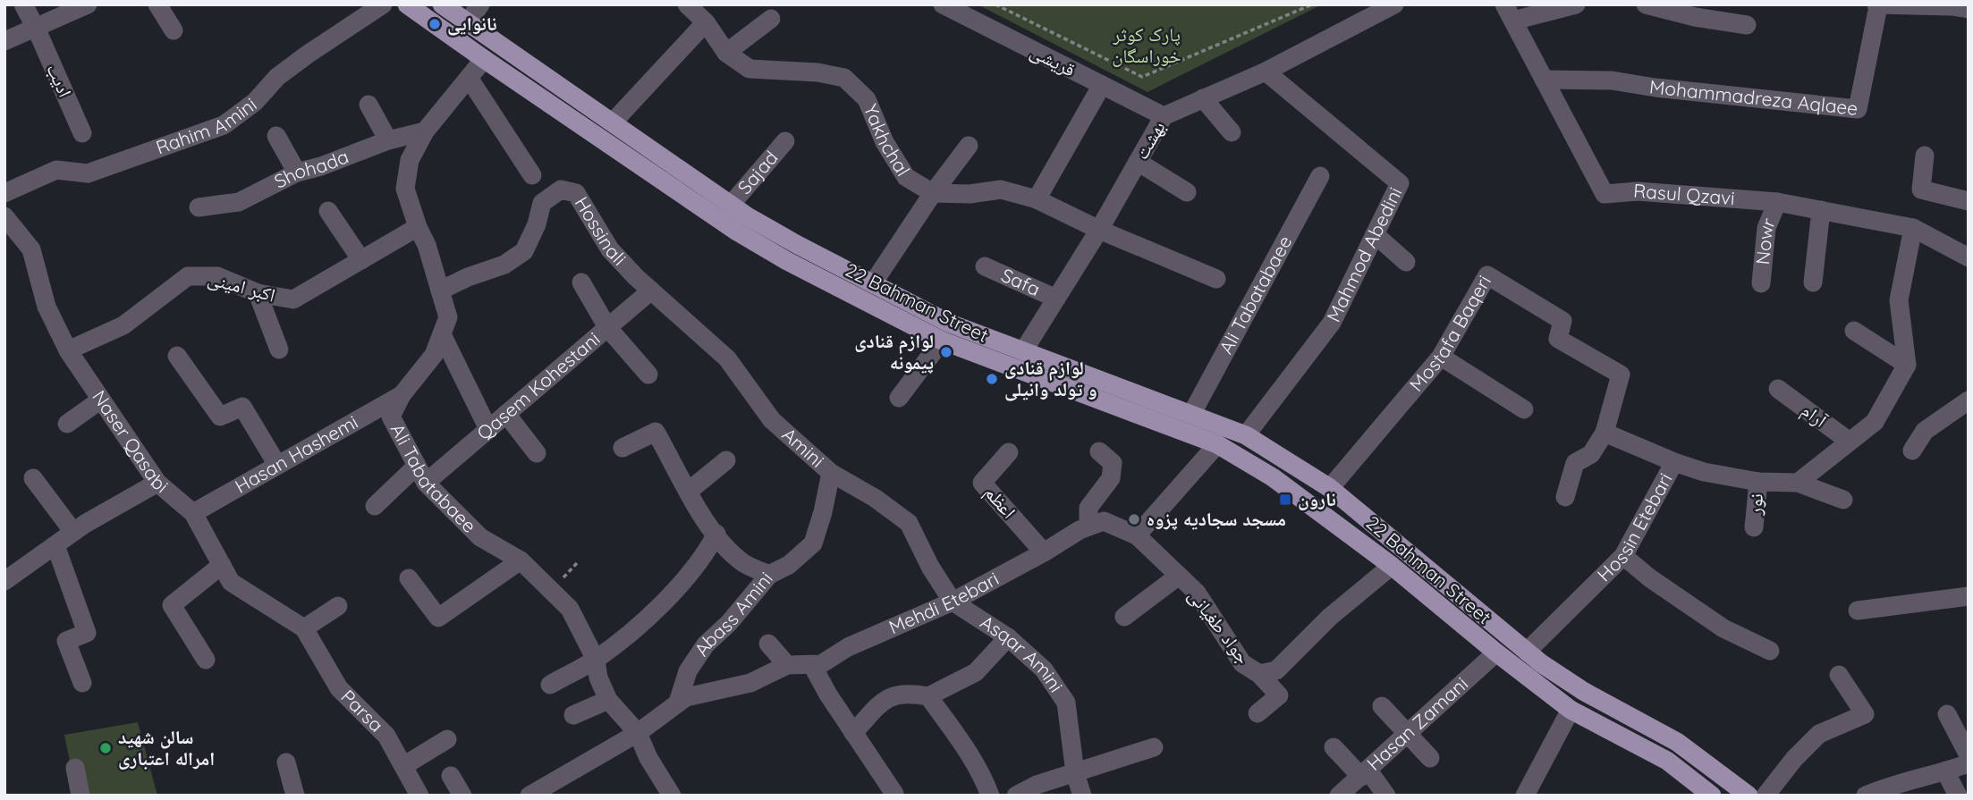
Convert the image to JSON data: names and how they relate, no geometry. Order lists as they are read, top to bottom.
{
  "streets": {
    "main road": ["22 Bahman Street"],
    "street": [
      "قریشی",
      "ادیب",
      "Mohammadreza Aqlaee",
      "Rahim Amini",
      "Yakhchal",
      "بهشت",
      "Shohada",
      "Sajad",
      "Rasul Qzavi",
      "Hossinali",
      "Nowr",
      "Mahmod Abedini",
      "Safa",
      "اکبر امینی",
      "Ali Tabatabaee",
      "Mostafa Baqeri",
      "Qasem Kohestani",
      "آرام",
      "Naser Qasabi",
      "Amini",
      "Hasan Hashemi",
      "اعظم",
      "نور",
      "Hossin Etebari",
      "Mehdi Etebari",
      "Abass Amini",
      "جواد طغیانی",
      "Asqar Amini",
      "Parsa",
      "Hasan Zamani"
    ]
  },
  "crossings": [
    ["قریشی", "بهشت"],
    ["Mohammadreza Aqlaee", "Rasul Qzavi"],
    ["Yakhchal", "بهشت"],
    ["بهشت", "Mahmod Abedini"],
    ["بهشت", "Safa"],
    ["بهشت", "22 Bahman Street"],
    ["Shohada", "Ali Tabatabaee"],
    ["Sajad", "22 Bahman Street"],
    ["Rasul Qzavi", "Nowr"],
    ["Hossinali", "Ali Tabatabaee"],
    ["Hossinali", "Qasem Kohestani"],
    ["Hossinali", "Amini"],
    ["Mahmod Abedini", "22 Bahman Street"],
    ["اکبر امینی", "Ali Tabatabaee"],
    ["اکبر امینی", "Naser Qasabi"],
    ["Ali Tabatabaee", "22 Bahman Street"],
    ["Ali Tabatabaee", "Qasem Kohestani"],
    ["Ali Tabatabaee", "Hasan Hashemi"],
    ["Ali Tabatabaee", "Mehdi Etebari"],
    ["22 Bahman Street", "Mostafa Baqeri"],
    ["22 Bahman Street", "Hossin Etebari"],
    ["22 Bahman Street", "جواد طغیانی"],
    ["22 Bahman Street", "Hasan Zamani"],
    ["Qasem Kohestani", "Amini"],
    ["Naser Qasabi", "Hasan Hashemi"],
    ["Naser Qasabi", "Parsa"],
    ["Amini", "Mehdi Etebari"],
    ["Amini", "Abass Amini"],
    ["Amini", "Asqar Amini"],
    ["اعظم", "Mehdi Etebari"],
    ["نور", "Hossin Etebari"],
    ["Mehdi Etebari", "Abass Amini"],
    ["Mehdi Etebari", "Asqar Amini"]
  ],
  "parks": ["پارک کوثر خوراسگان"],
  "places": {
    "other": [
      "نانوایی",
      "لوازم قنادی پیمونه",
      "لوازم قنادی و تولد وانیلی",
      "مسجد سجادیه پزوه",
      "سالن شهید امراله اعتباری"
    ],
    "transit": ["نارون"]
  }
}
